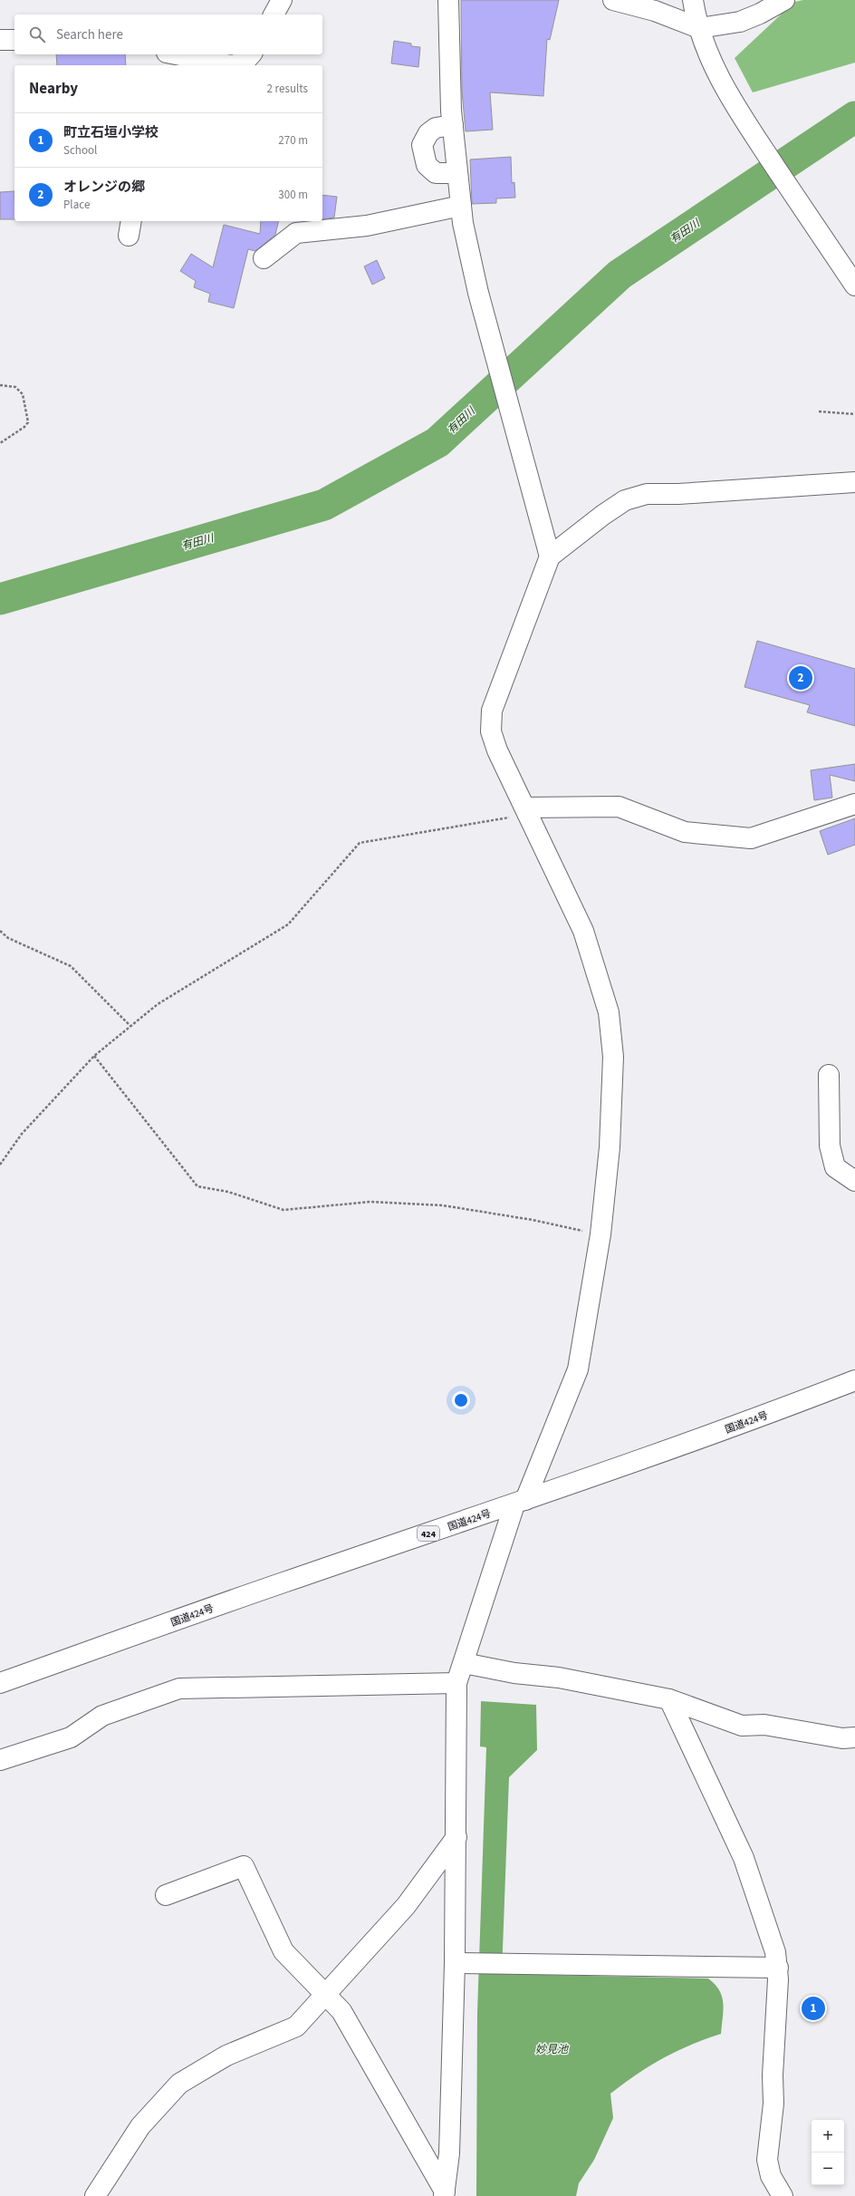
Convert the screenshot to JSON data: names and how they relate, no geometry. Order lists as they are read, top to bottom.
{
  "streets": {
    "main road": ["国道424号", "424"]
  },
  "water": ["有田川", "妙見池"],
  "page": {
    "search": "Search here",
    "heading": ["Nearby", "2 results"],
    "list": [
      {
        "mark": "1",
        "name": "町立石垣小学校",
        "note": "School",
        "value": "270 m"
      },
      {
        "mark": "2",
        "name": "オレンジの郷",
        "note": "Place",
        "value": "300 m"
      }
    ],
    "pins": ["2", "1"],
    "map_buttons": ["+", "−"]
  }
}
